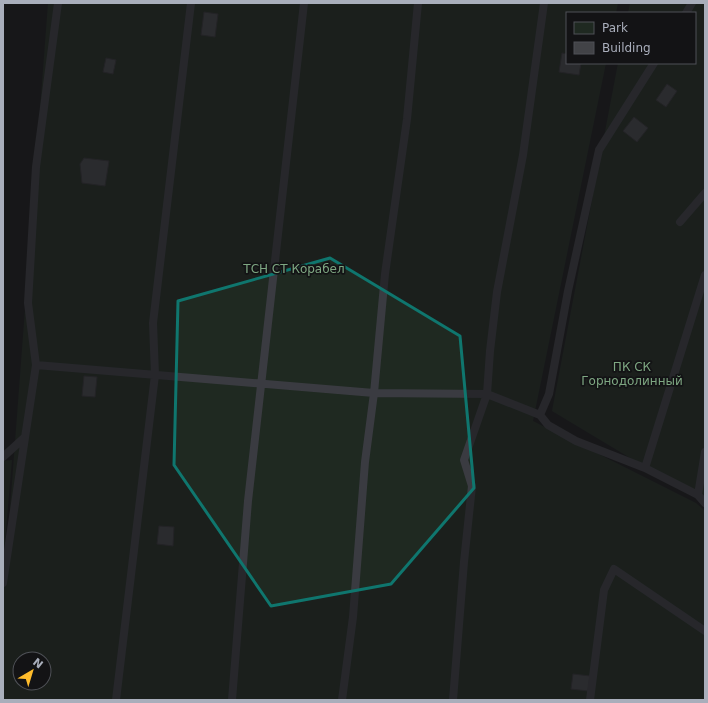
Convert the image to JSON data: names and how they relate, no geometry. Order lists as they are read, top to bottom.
{
  "parks": ["ТСН СТ Корабел", "ПК СК Горнодолинный"],
  "legend": ["Park", "Building"],
  "north": "top right"
}
